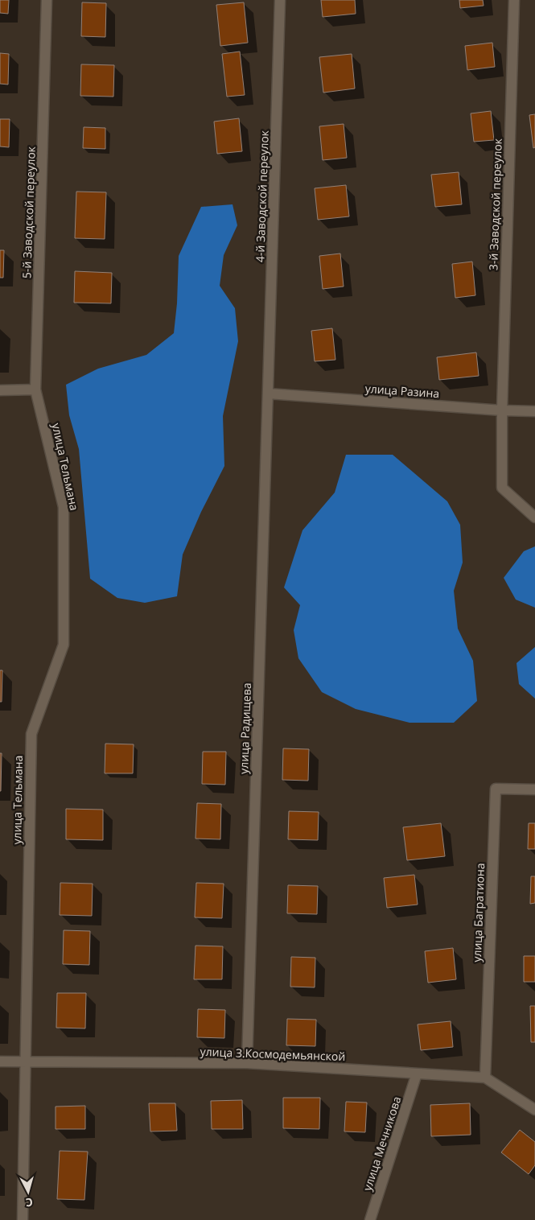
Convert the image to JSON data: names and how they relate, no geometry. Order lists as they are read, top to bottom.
{
  "streets": {
    "street": [
      "4-й Заводской переулок",
      "3-й Заводской переулок",
      "5-й Заводской переулок",
      "улица Разина",
      "улица Тельмана",
      "улица Радищева",
      "улица Багратиона",
      "улица З.Космодемьянской",
      "улица Мечникова"
    ]
  },
  "crossings": [
    ["4-й Заводской переулок", "улица Разина"],
    ["4-й Заводской переулок", "улица Радищева"],
    ["3-й Заводской переулок", "улица Разина"],
    ["5-й Заводской переулок", "улица Тельмана"],
    ["улица Разина", "улица Радищева"],
    ["улица Тельмана", "улица З.Космодемьянской"],
    ["улица Радищева", "улица З.Космодемьянской"],
    ["улица Багратиона", "улица З.Космодемьянской"],
    ["улица З.Космодемьянской", "улица Мечникова"]
  ],
  "north": "bottom"
}
